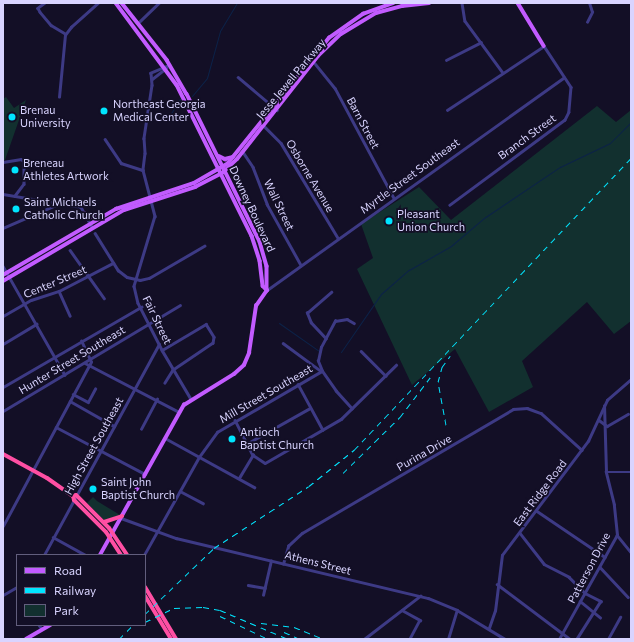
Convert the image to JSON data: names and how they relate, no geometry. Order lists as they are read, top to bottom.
{
  "streets": {
    "main road": ["Jesse Jewell Parkway", "Branch Street", "Downey Boulevard"],
    "street": [
      "Barn Street",
      "Osborne Avenue",
      "Myrtle Street Southeast",
      "Wall Street",
      "Center Street",
      "Fair Street",
      "Hunter Street Southeast",
      "Mill Street Southeast",
      "High Street Southeast",
      "Purina Drive",
      "East Ridge Road",
      "Athens Street",
      "Patterson Drive"
    ]
  },
  "crossings": [
    ["Jesse Jewell Parkway", "Barn Street"],
    ["Jesse Jewell Parkway", "Osborne Avenue"],
    ["Jesse Jewell Parkway", "Wall Street"],
    ["Jesse Jewell Parkway", "Downey Boulevard"],
    ["Barn Street", "Myrtle Street Southeast"],
    ["Branch Street", "Myrtle Street Southeast"],
    ["Osborne Avenue", "Myrtle Street Southeast"],
    ["Myrtle Street Southeast", "Wall Street"],
    ["Myrtle Street Southeast", "Downey Boulevard"],
    ["Fair Street", "Hunter Street Southeast"],
    ["Fair Street", "High Street Southeast"],
    ["Mill Street Southeast", "Athens Street"],
    ["Purina Drive", "East Ridge Road"],
    ["Purina Drive", "Athens Street"],
    ["East Ridge Road", "Athens Street"],
    ["East Ridge Road", "Patterson Drive"]
  ],
  "places": [
    "Northeast Georgia Medical Center",
    "Brenau University",
    "Breneau Athletes Artwork",
    "Saint Michaels Catholic Church",
    "Pleasant Union Church",
    "Antioch Baptist Church",
    "Saint John Baptist Church"
  ],
  "legend": ["Road", "Railway", "Park"]
}
